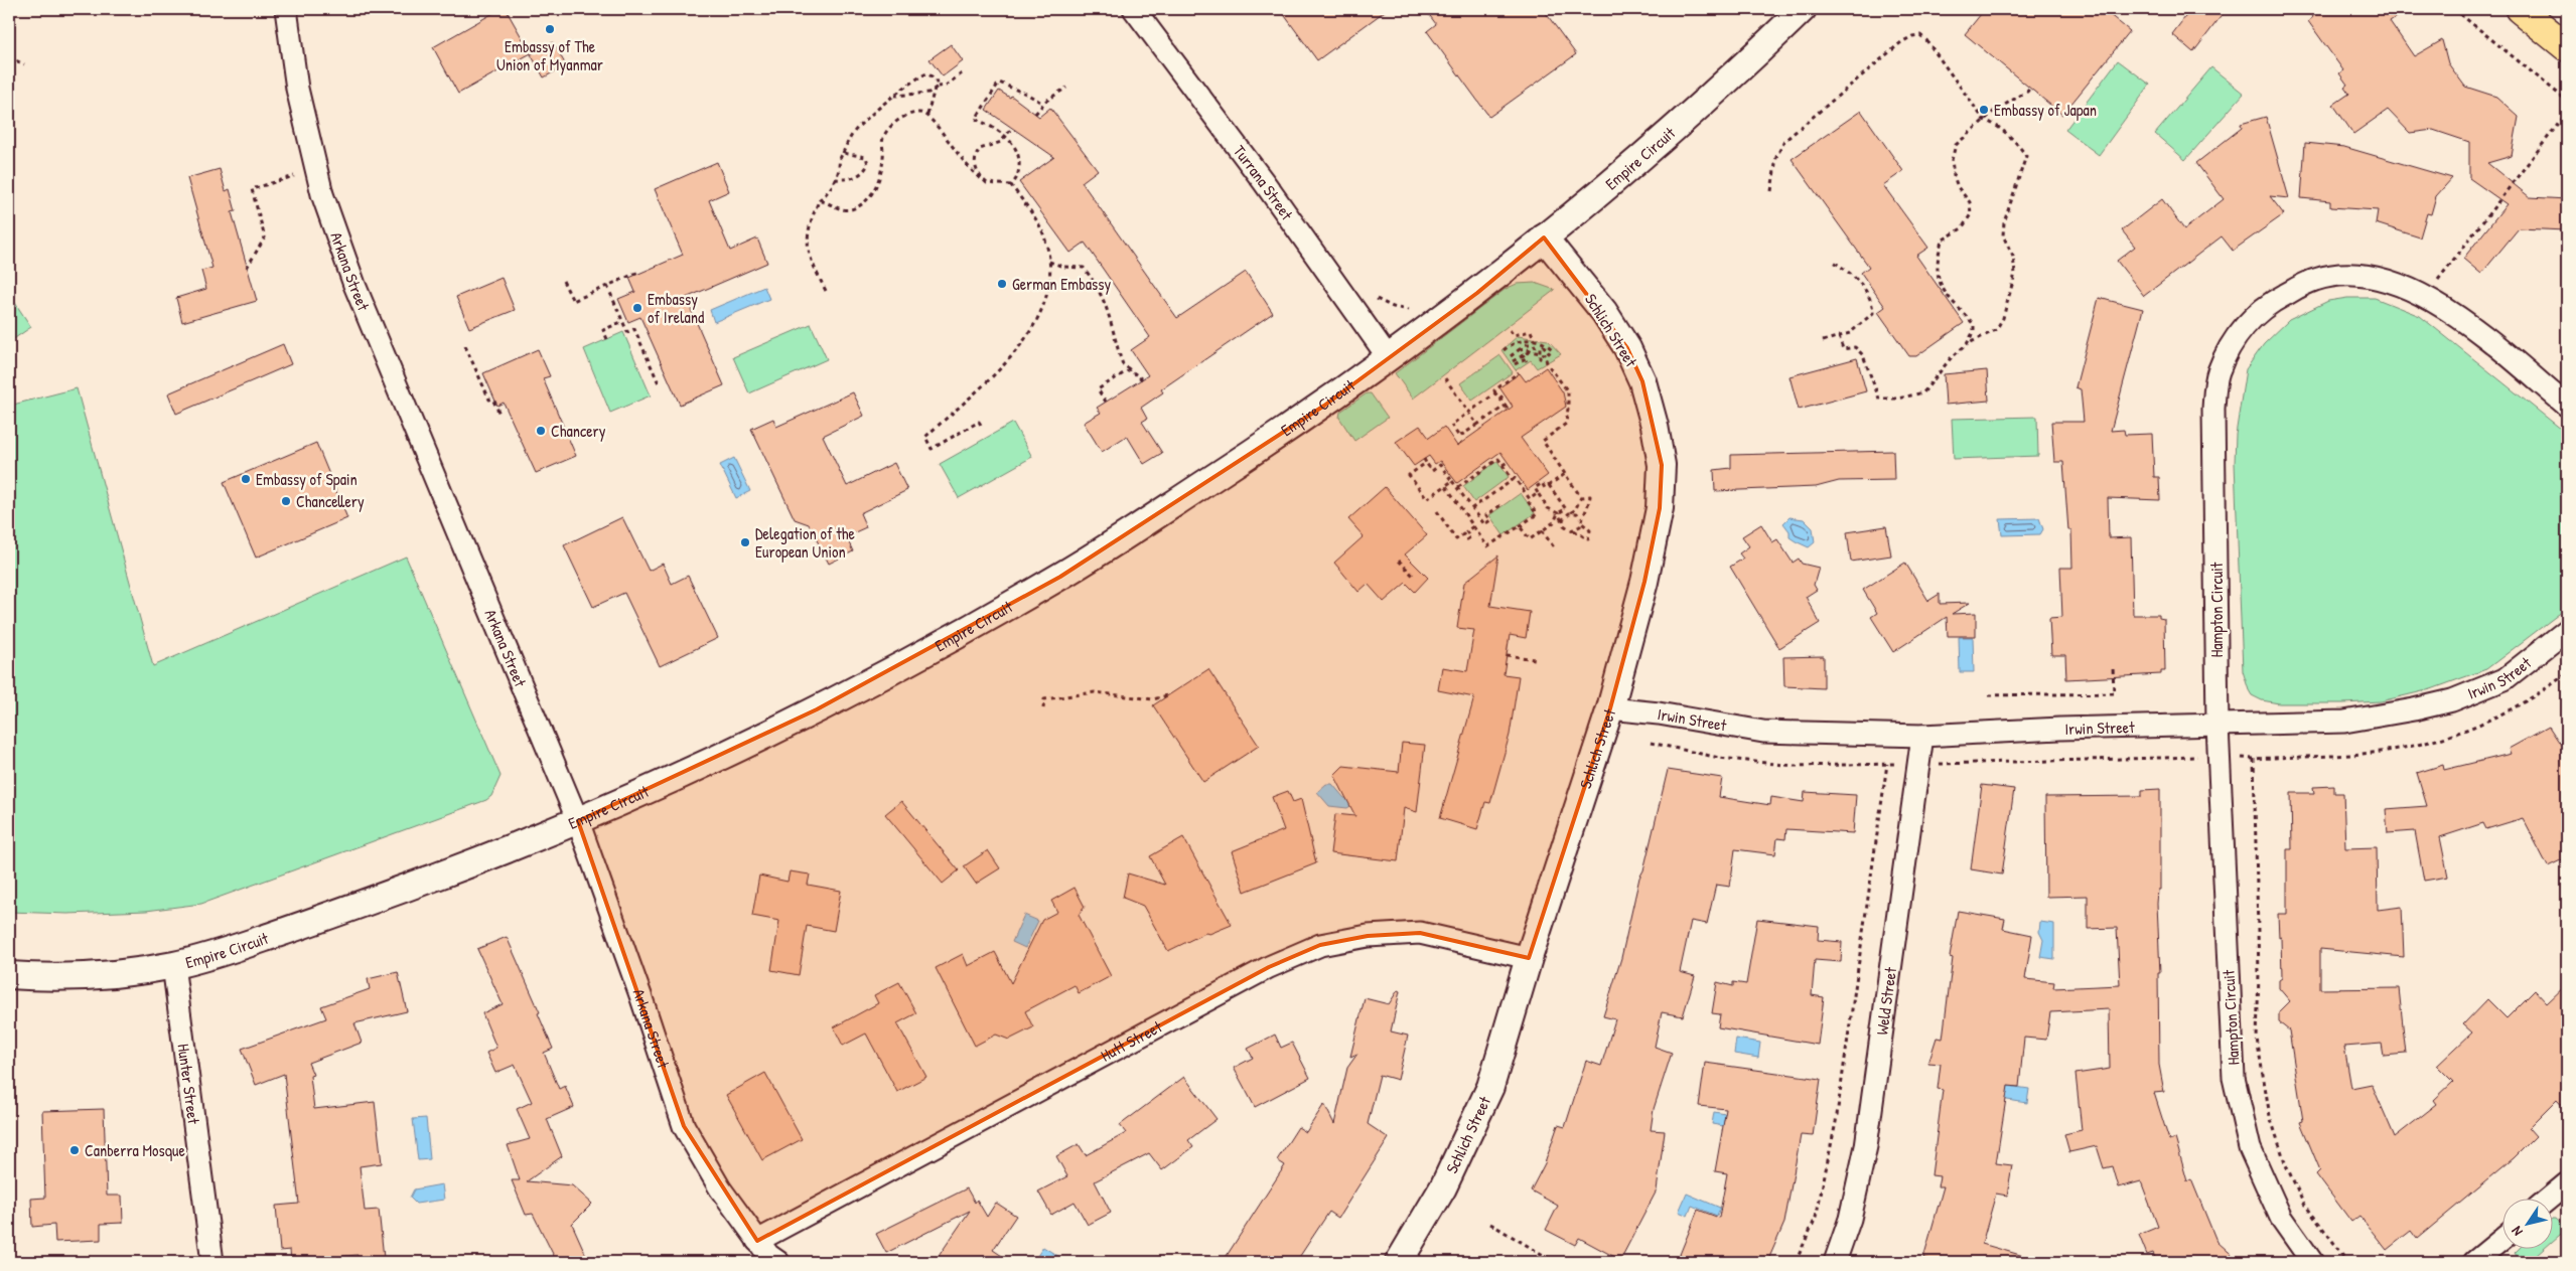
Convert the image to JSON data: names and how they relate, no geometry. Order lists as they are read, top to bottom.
{
  "streets": {
    "street": [
      "Empire Circuit",
      "Turrana Street",
      "Arkana Street",
      "Schlich Street",
      "Hampton Circuit",
      "Irwin Street",
      "Weld Street",
      "Hutt Street",
      "Hunter Street"
    ]
  },
  "crossings": [
    ["Empire Circuit", "Turrana Street"],
    ["Empire Circuit", "Arkana Street"],
    ["Empire Circuit", "Schlich Street"],
    ["Empire Circuit", "Hunter Street"],
    ["Arkana Street", "Hutt Street"],
    ["Schlich Street", "Irwin Street"],
    ["Schlich Street", "Hutt Street"],
    ["Hampton Circuit", "Irwin Street"],
    ["Irwin Street", "Weld Street"]
  ],
  "places": [
    "Embassy of The Union of Myanmar",
    "Embassy of Japan",
    "German Embassy",
    "Embassy of Ireland",
    "Chancery",
    "Embassy of Spain",
    "Chancellery",
    "Delegation of the European Union",
    "Canberra Mosque"
  ],
  "north": "bottom left"
}
